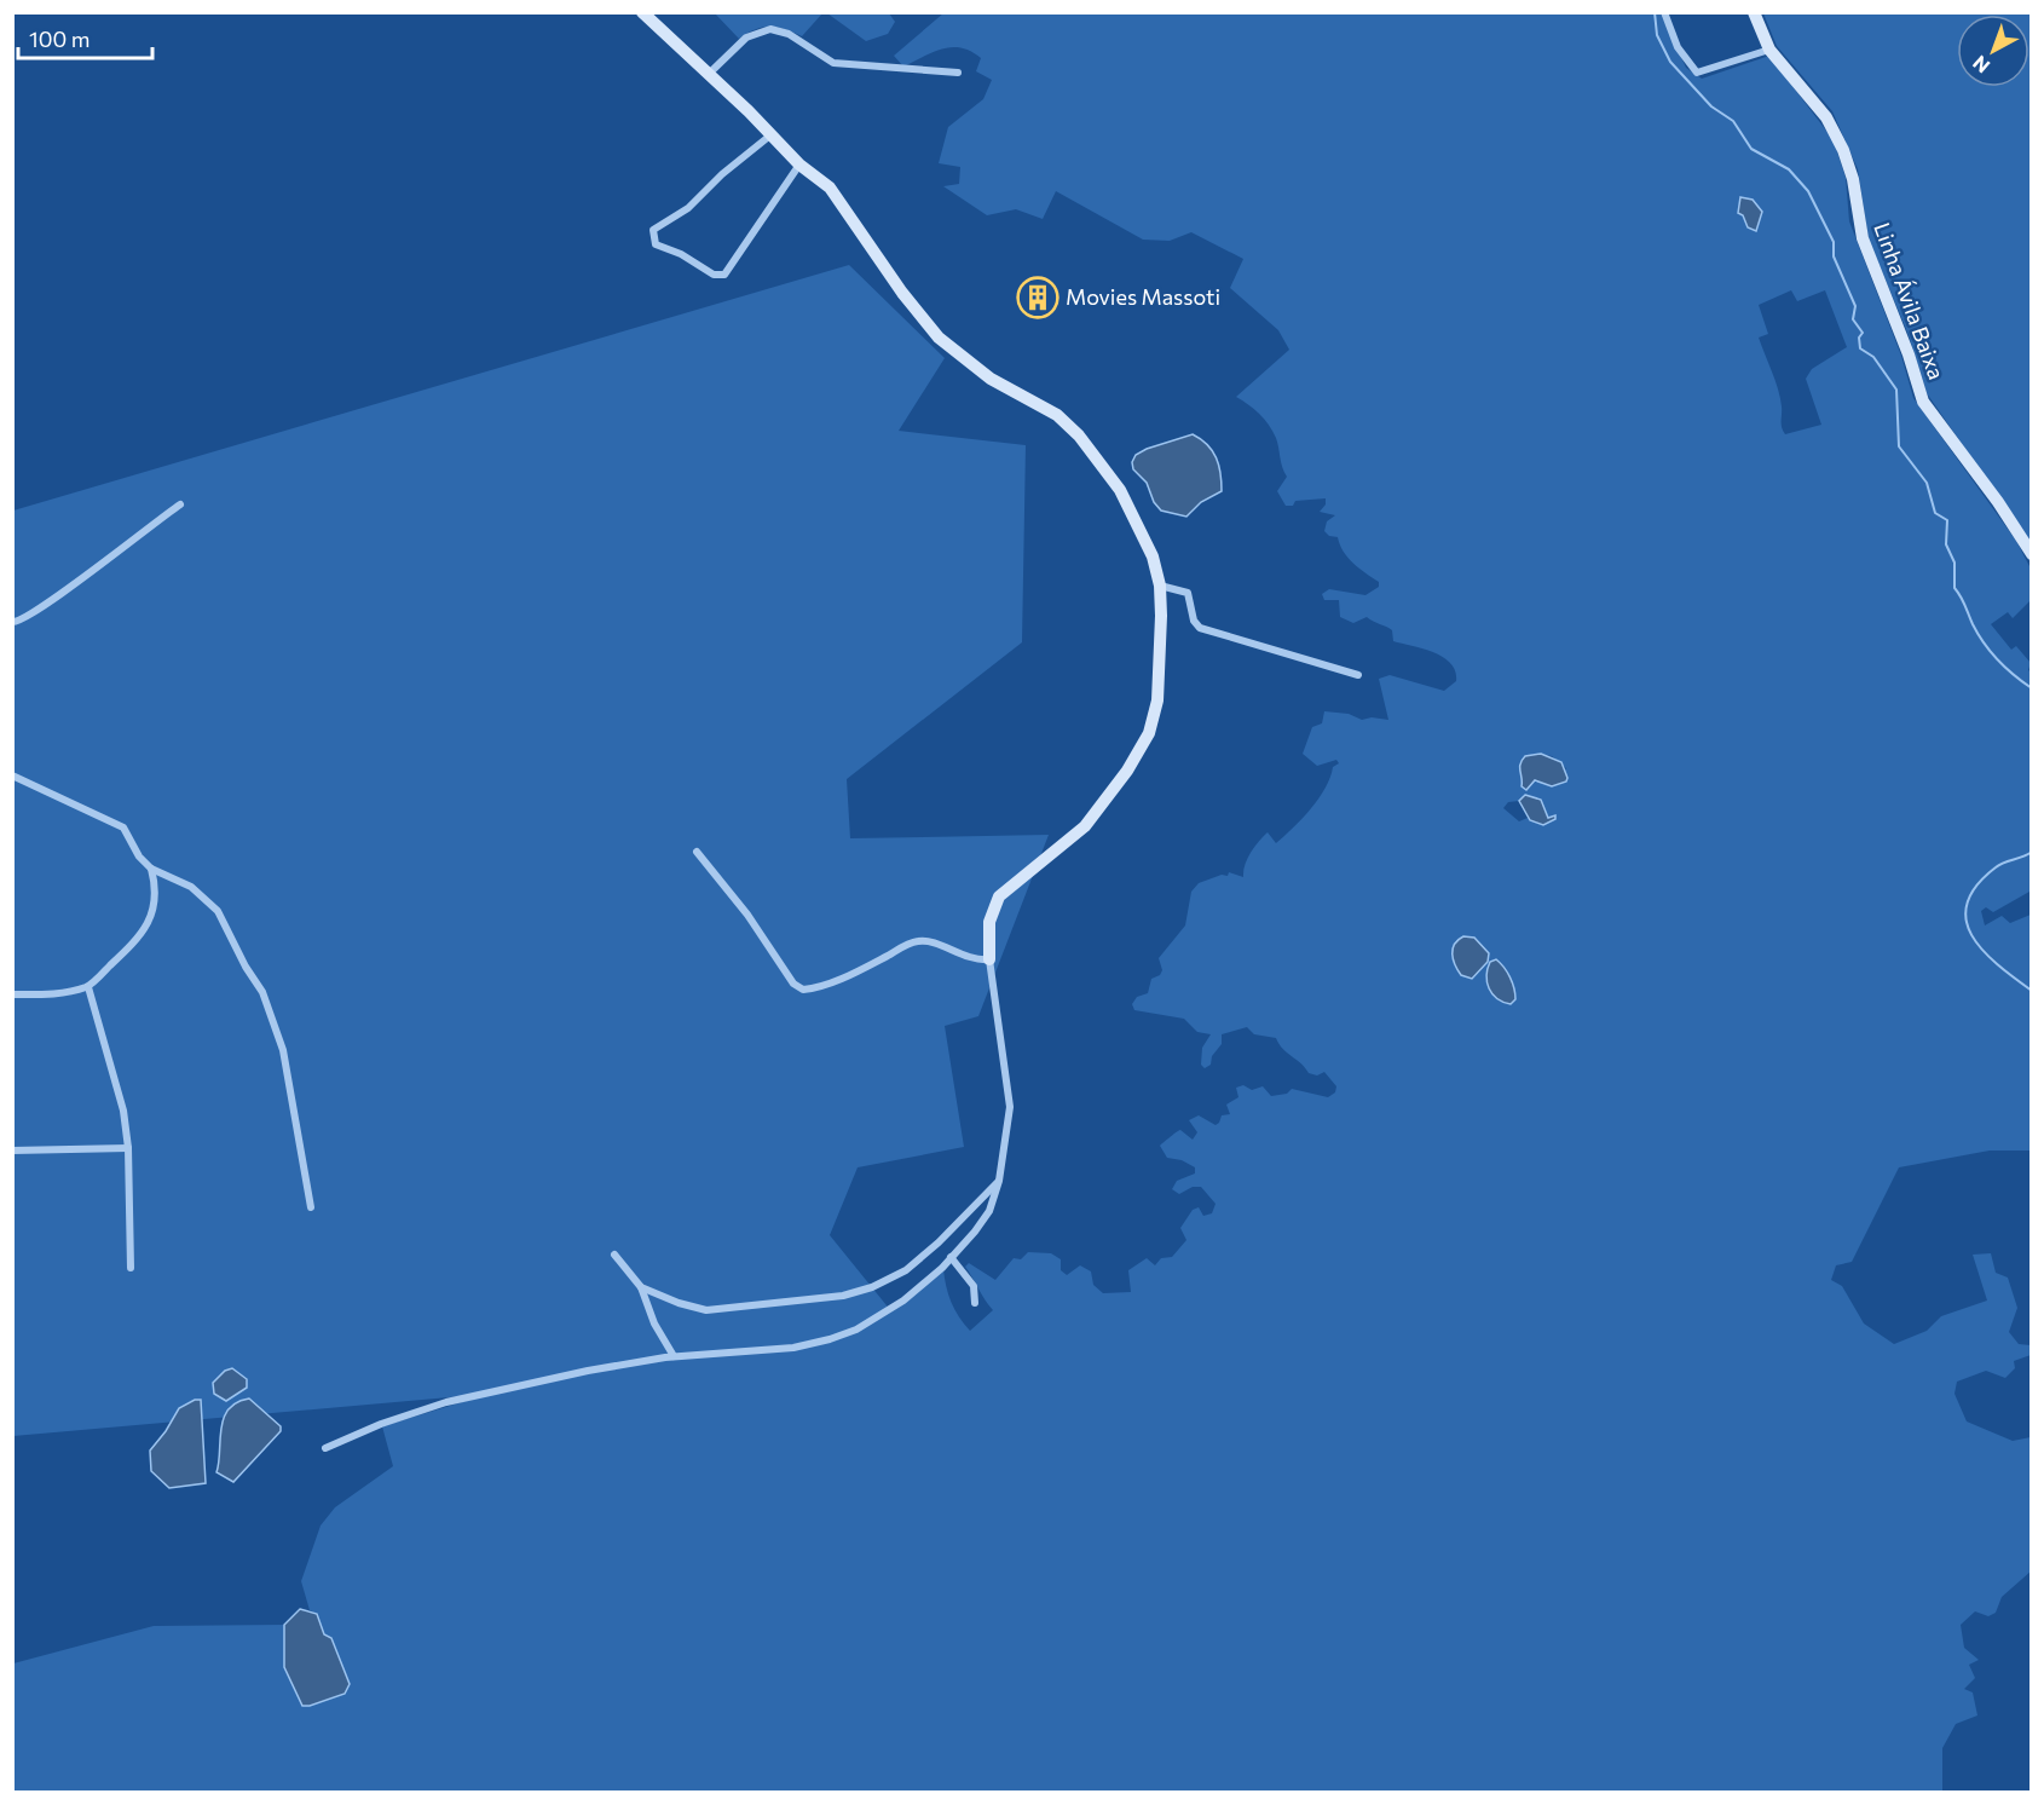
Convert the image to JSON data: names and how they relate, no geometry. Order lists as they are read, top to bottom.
{
  "streets": {
    "street": ["Linha Ávila Baixa"]
  },
  "places": {
    "building": ["Movies Massoti"]
  },
  "scale_bar": "100 m",
  "north": "bottom left"
}
